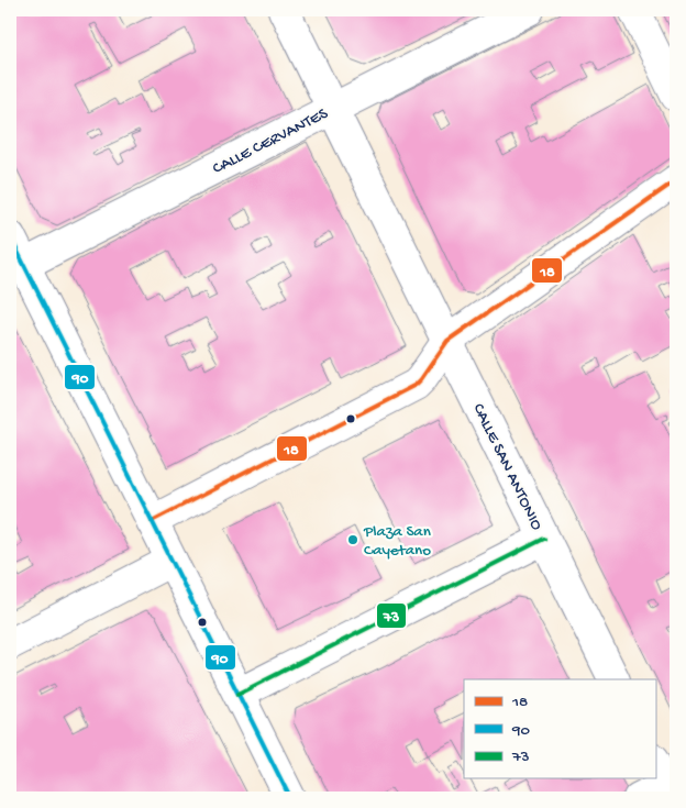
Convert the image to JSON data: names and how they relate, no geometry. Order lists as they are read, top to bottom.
{
  "streets": {
    "street": ["CALLE CERVANTES", "CALLE SAN ANTONIO"]
  },
  "crossings": [
    ["CALLE CERVANTES", "CALLE SAN ANTONIO"]
  ],
  "places": ["Plaza San Cayetano"],
  "lines": ["transit line 18", "transit line 90", "transit line 73"],
  "legend": ["18", "90", "73"]
}
